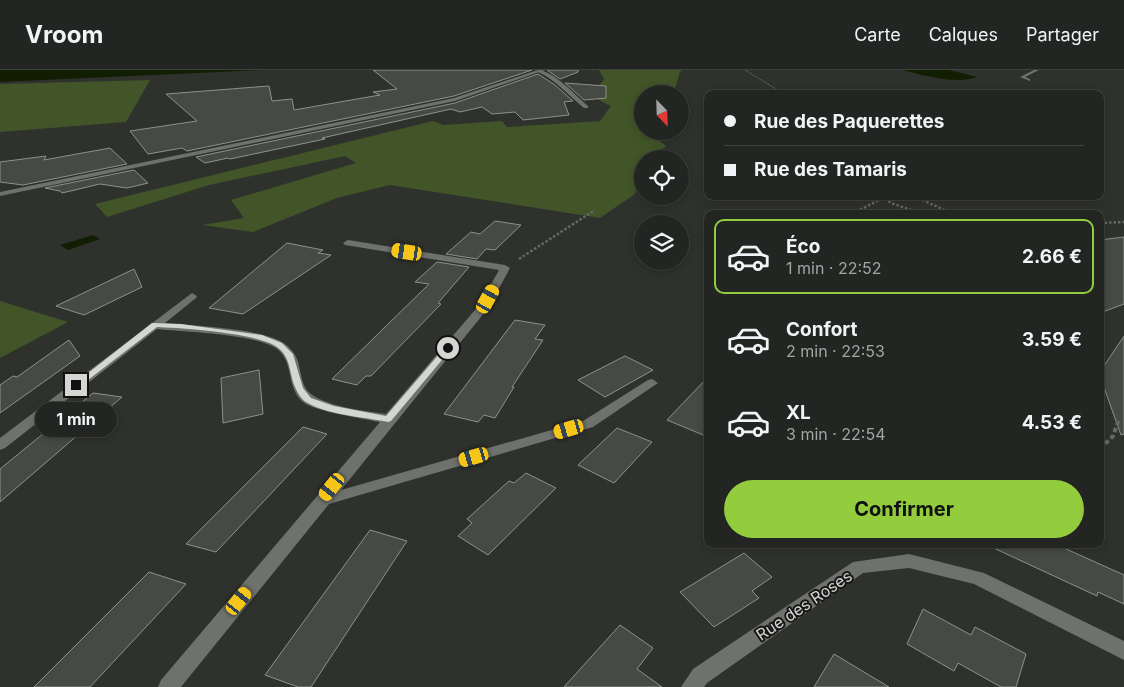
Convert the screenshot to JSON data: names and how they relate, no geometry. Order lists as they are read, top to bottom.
{
  "streets": {
    "street": ["Rue des Roses"]
  },
  "north": "bottom right",
  "page": {
    "header": "Vroom",
    "nav": ["Carte", "Calques", "Partager"],
    "banner": ["Rue des Paquerettes", "Rue des Tamaris"],
    "list": [
      {
        "name": "Éco",
        "note": "1 min · 22:52",
        "value": "2.66 €"
      },
      {
        "name": "Confort",
        "note": "2 min · 22:53",
        "value": "3.59 €"
      },
      {
        "name": "XL",
        "note": "3 min · 22:54",
        "value": "4.53 €"
      }
    ],
    "bubble": "1 min",
    "buttons": "Confirmer"
  }
}
